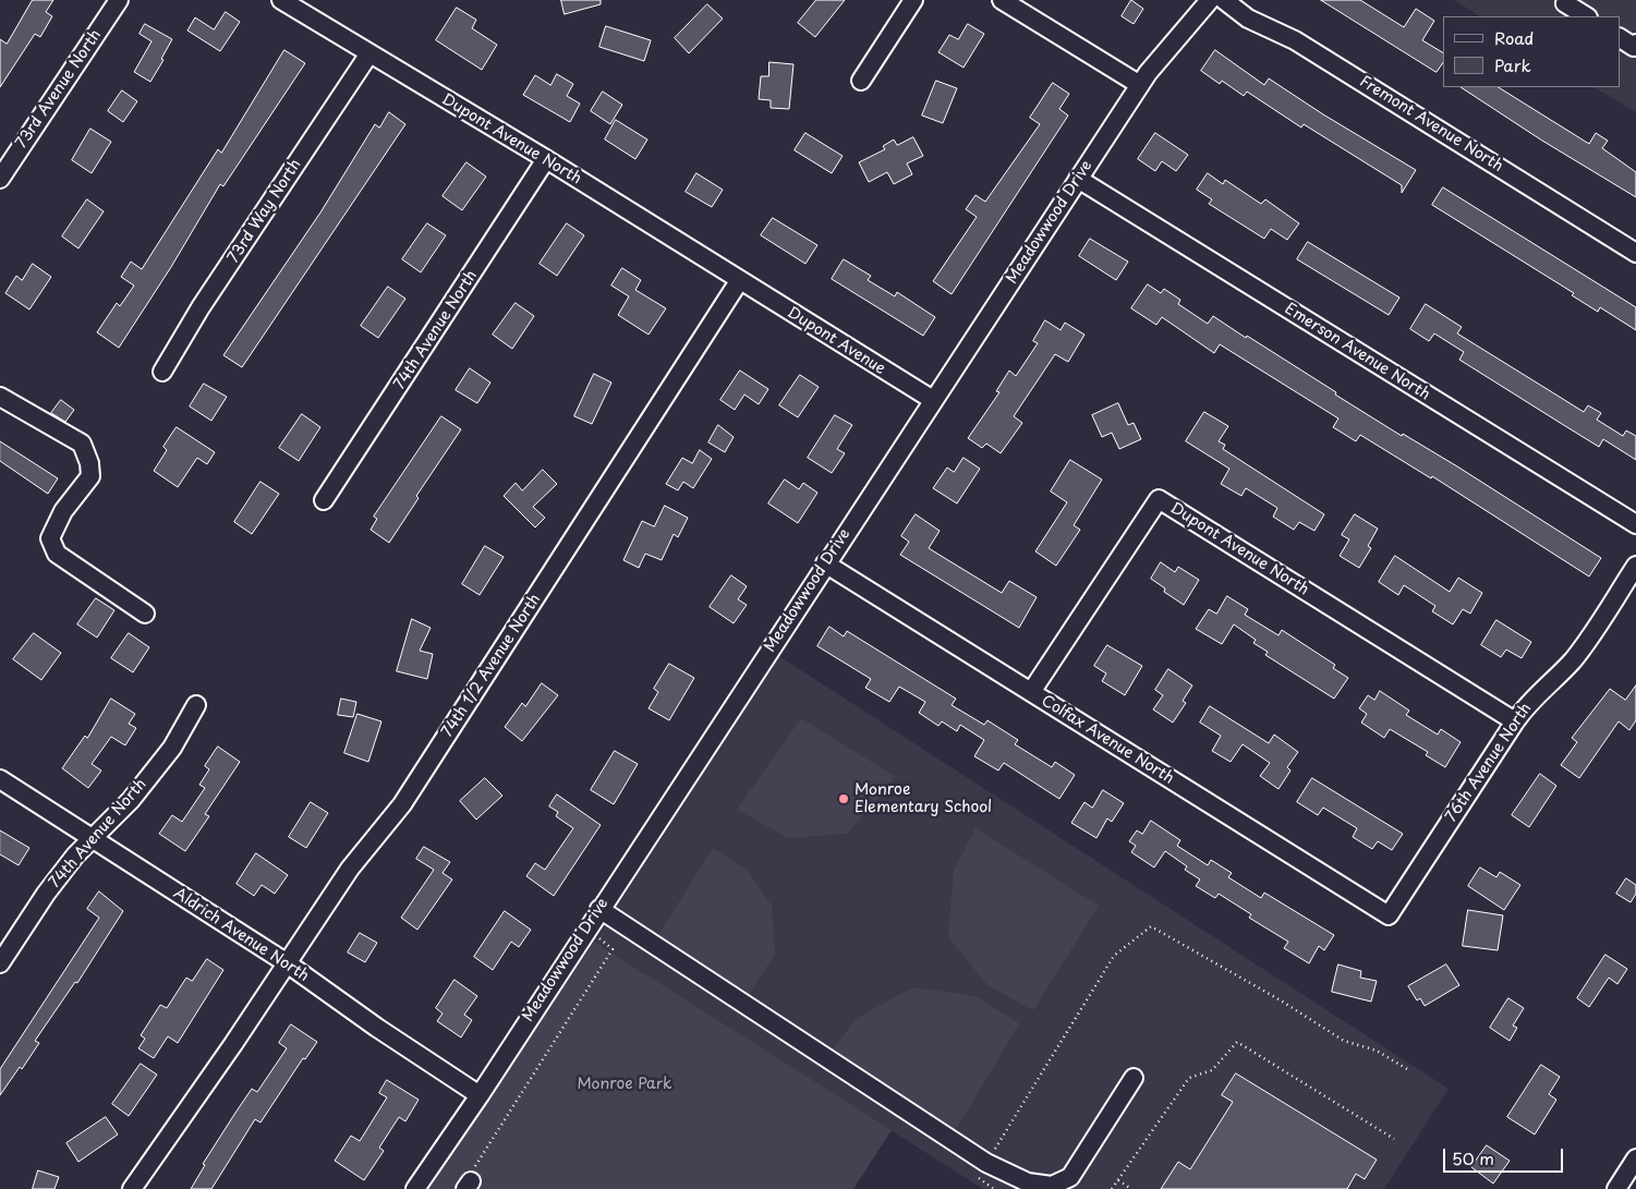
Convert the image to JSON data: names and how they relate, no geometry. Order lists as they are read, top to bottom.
{
  "streets": {
    "street": [
      "73rd Avenue North",
      "Fremont Avenue North",
      "Dupont Avenue North",
      "73rd Way North",
      "Meadowwood Drive",
      "74th Avenue North",
      "Dupont Avenue",
      "Emerson Avenue North",
      "74th 1/2 Avenue North",
      "Colfax Avenue North",
      "76th Avenue North",
      "Aldrich Avenue North"
    ]
  },
  "crossings": [
    ["Dupont Avenue North", "73rd Way North"],
    ["Dupont Avenue North", "74th Avenue North"],
    ["Dupont Avenue North", "Dupont Avenue"],
    ["Dupont Avenue North", "74th 1/2 Avenue North"],
    ["Dupont Avenue North", "Colfax Avenue North"],
    ["Dupont Avenue North", "76th Avenue North"],
    ["Meadowwood Drive", "Dupont Avenue"],
    ["Meadowwood Drive", "Emerson Avenue North"],
    ["Meadowwood Drive", "Colfax Avenue North"],
    ["Meadowwood Drive", "Aldrich Avenue North"],
    ["74th Avenue North", "Aldrich Avenue North"],
    ["Dupont Avenue", "74th 1/2 Avenue North"],
    ["74th 1/2 Avenue North", "Aldrich Avenue North"],
    ["Colfax Avenue North", "76th Avenue North"]
  ],
  "parks": ["Monroe Park"],
  "places": ["Monroe Elementary School"],
  "legend": ["Road", "Park"],
  "scale_bar": "50 m"
}
